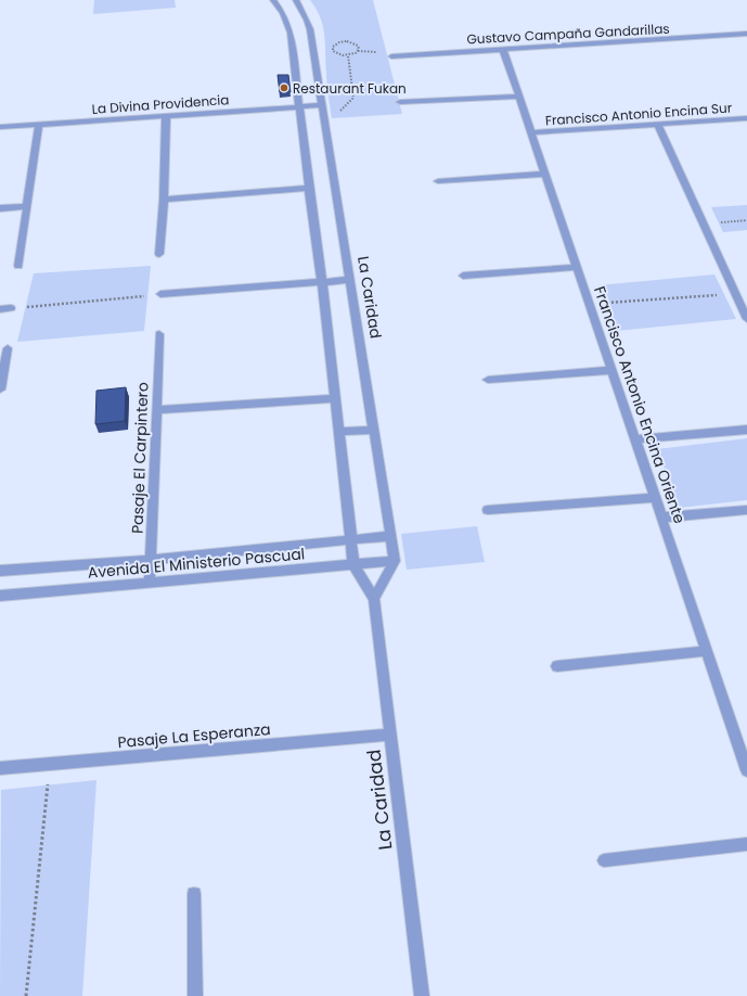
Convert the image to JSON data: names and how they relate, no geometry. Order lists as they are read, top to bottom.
{
  "streets": {
    "street": [
      "Gustavo Campaña Gandarillas",
      "La Divina Providencia",
      "Francisco Antonio Encina Sur",
      "La Caridad",
      "Francisco Antonio Encina Oriente",
      "Pasaje El Carpintero",
      "Avenida El Ministerio Pascual",
      "Pasaje La Esperanza"
    ]
  },
  "crossings": [
    ["Gustavo Campaña Gandarillas", "Francisco Antonio Encina Oriente"],
    ["La Divina Providencia", "La Caridad"],
    ["Francisco Antonio Encina Sur", "Francisco Antonio Encina Oriente"],
    ["La Caridad", "Avenida El Ministerio Pascual"],
    ["La Caridad", "Pasaje La Esperanza"],
    ["Pasaje El Carpintero", "Avenida El Ministerio Pascual"]
  ],
  "places": ["Restaurant Fukan"]
}
